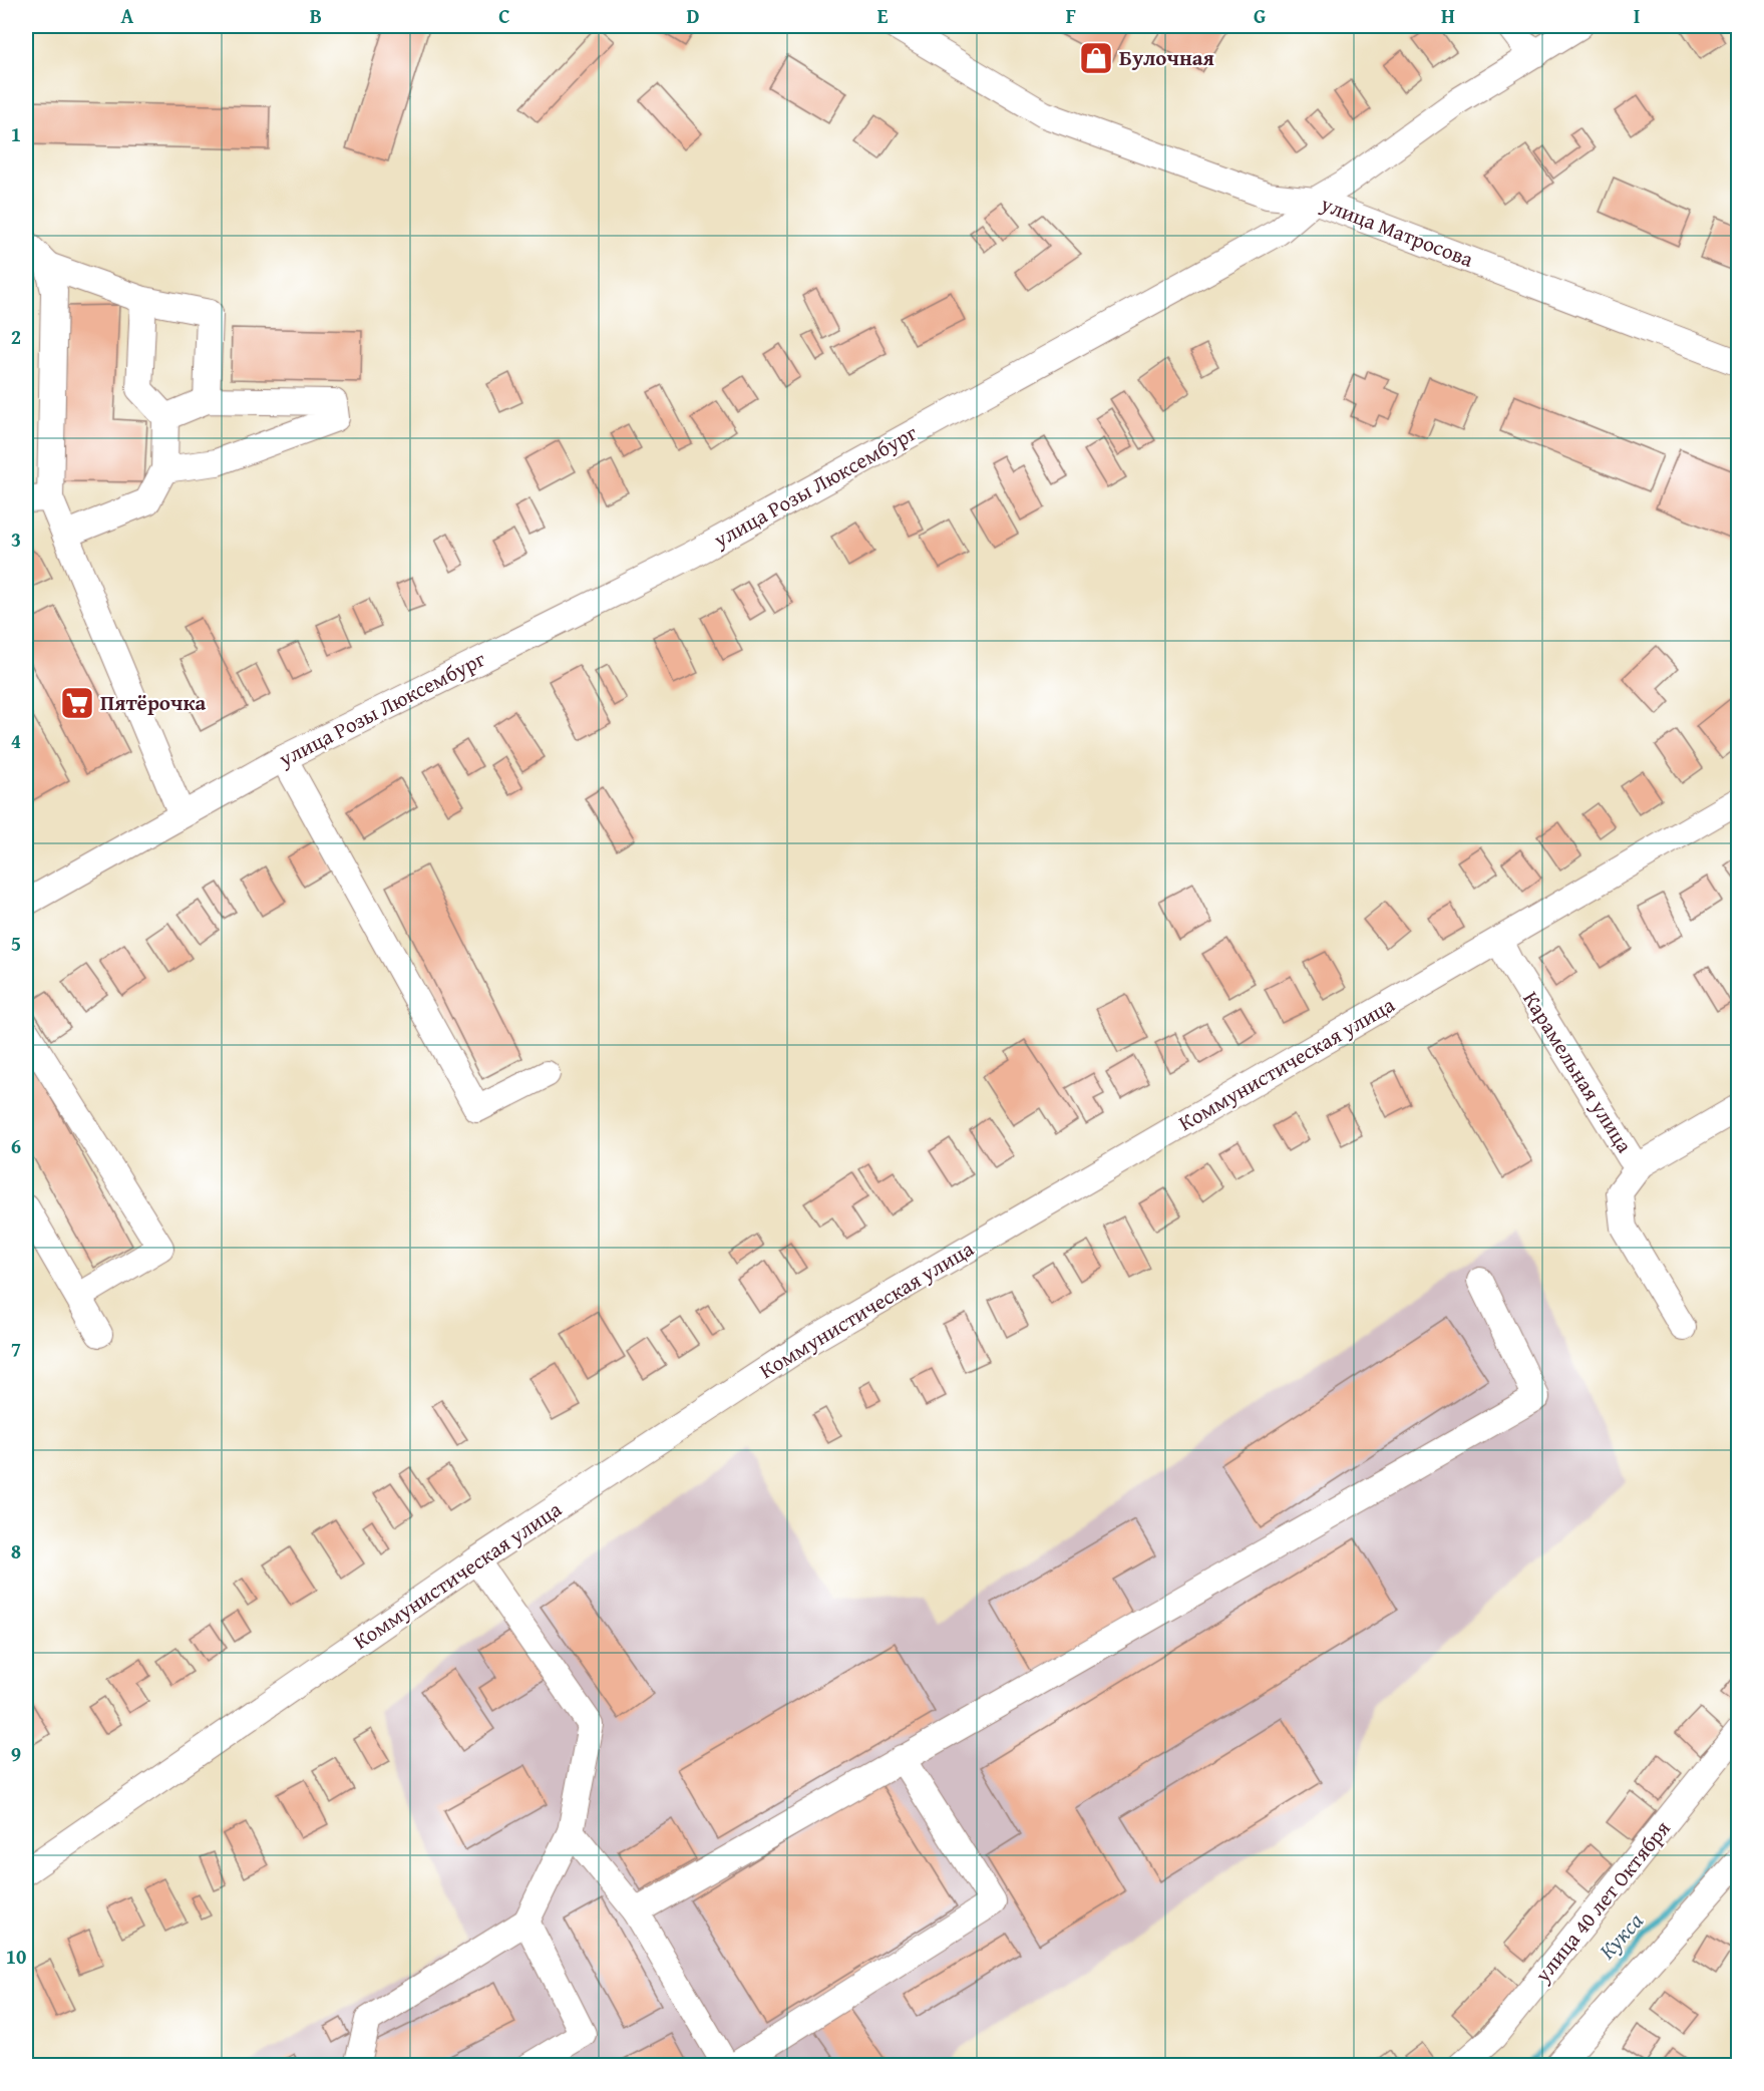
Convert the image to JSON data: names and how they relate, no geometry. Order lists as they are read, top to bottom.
{
  "streets": {
    "street": [
      "улица Матросова",
      "улица Розы Люксембург",
      "Коммунистическая улица",
      "Карамельная улица",
      "улица 40 лет Октября"
    ]
  },
  "crossings": [
    ["улица Матросова", "улица Розы Люксембург"],
    ["Коммунистическая улица", "Карамельная улица"]
  ],
  "water": ["Кукса"],
  "places": {
    "shop": ["Булочная"],
    "supermarket": ["Пятёрочка"]
  },
  "grid": {
    "columns": [
      "A",
      "B",
      "C",
      "D",
      "E",
      "F",
      "G",
      "H",
      "I"
    ],
    "rows": [
      "1",
      "2",
      "3",
      "4",
      "5",
      "6",
      "7",
      "8",
      "9",
      "10"
    ]
  }
}
